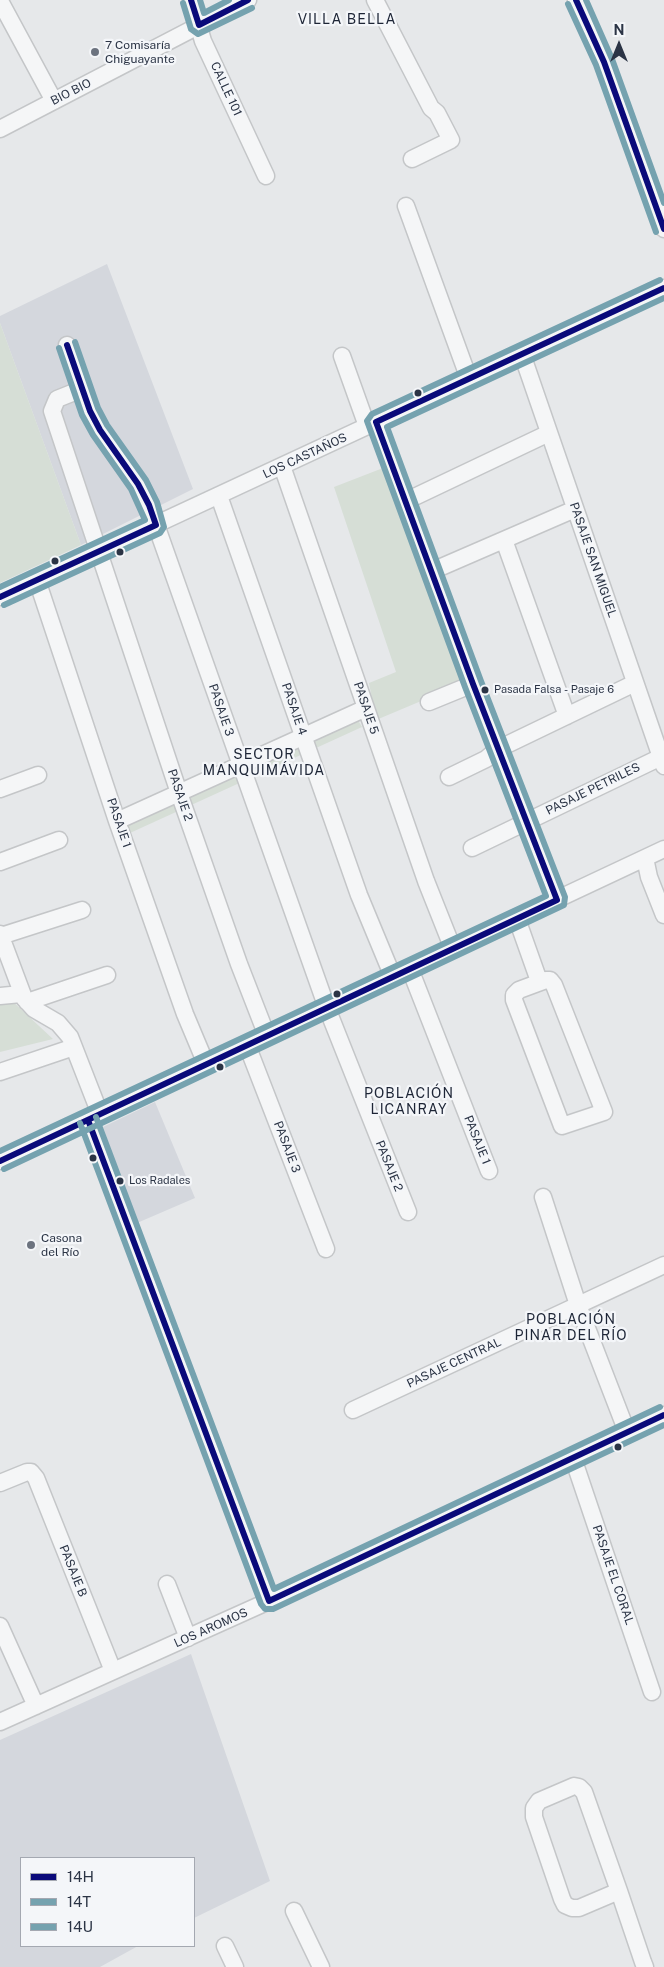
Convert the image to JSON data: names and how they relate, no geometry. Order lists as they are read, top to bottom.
{
  "streets": {
    "street": [
      "CALLE 101",
      "BIO BIO",
      "LOS CASTAÑOS",
      "PASAJE SAN MIGUEL",
      "PASAJE 5",
      "PASAJE 4",
      "PASAJE 3",
      "PASAJE PETRILES",
      "PASAJE 2",
      "PASAJE 1",
      "PASAJE CENTRAL",
      "PASAJE B",
      "PASAJE EL CORAL",
      "LOS AROMOS"
    ]
  },
  "crossings": [
    ["CALLE 101", "BIO BIO"],
    ["LOS CASTAÑOS", "PASAJE SAN MIGUEL"],
    ["LOS CASTAÑOS", "PASAJE 5"],
    ["LOS CASTAÑOS", "PASAJE 4"],
    ["LOS CASTAÑOS", "PASAJE 3"],
    ["LOS CASTAÑOS", "PASAJE 2"],
    ["LOS CASTAÑOS", "PASAJE 1"],
    ["PASAJE SAN MIGUEL", "PASAJE PETRILES"],
    ["PASAJE 3", "PASAJE 2"],
    ["PASAJE B", "LOS AROMOS"],
    ["PASAJE EL CORAL", "LOS AROMOS"]
  ],
  "districts": [
    "VILLA BELLA",
    "SECTOR MANQUIMÁVIDA",
    "POBLACIÓN LICANRAY",
    "POBLACIÓN PINAR DEL RÍO"
  ],
  "places": [
    "7 Comisaría Chiguayante",
    "Pasada Falsa - Pasaje 6",
    "Los Radales",
    "Casona del Río"
  ],
  "lines": ["transit line 14H", "transit line 14U", "transit line 14T"],
  "legend": ["14H", "14T", "14U"],
  "north": "top"
}
